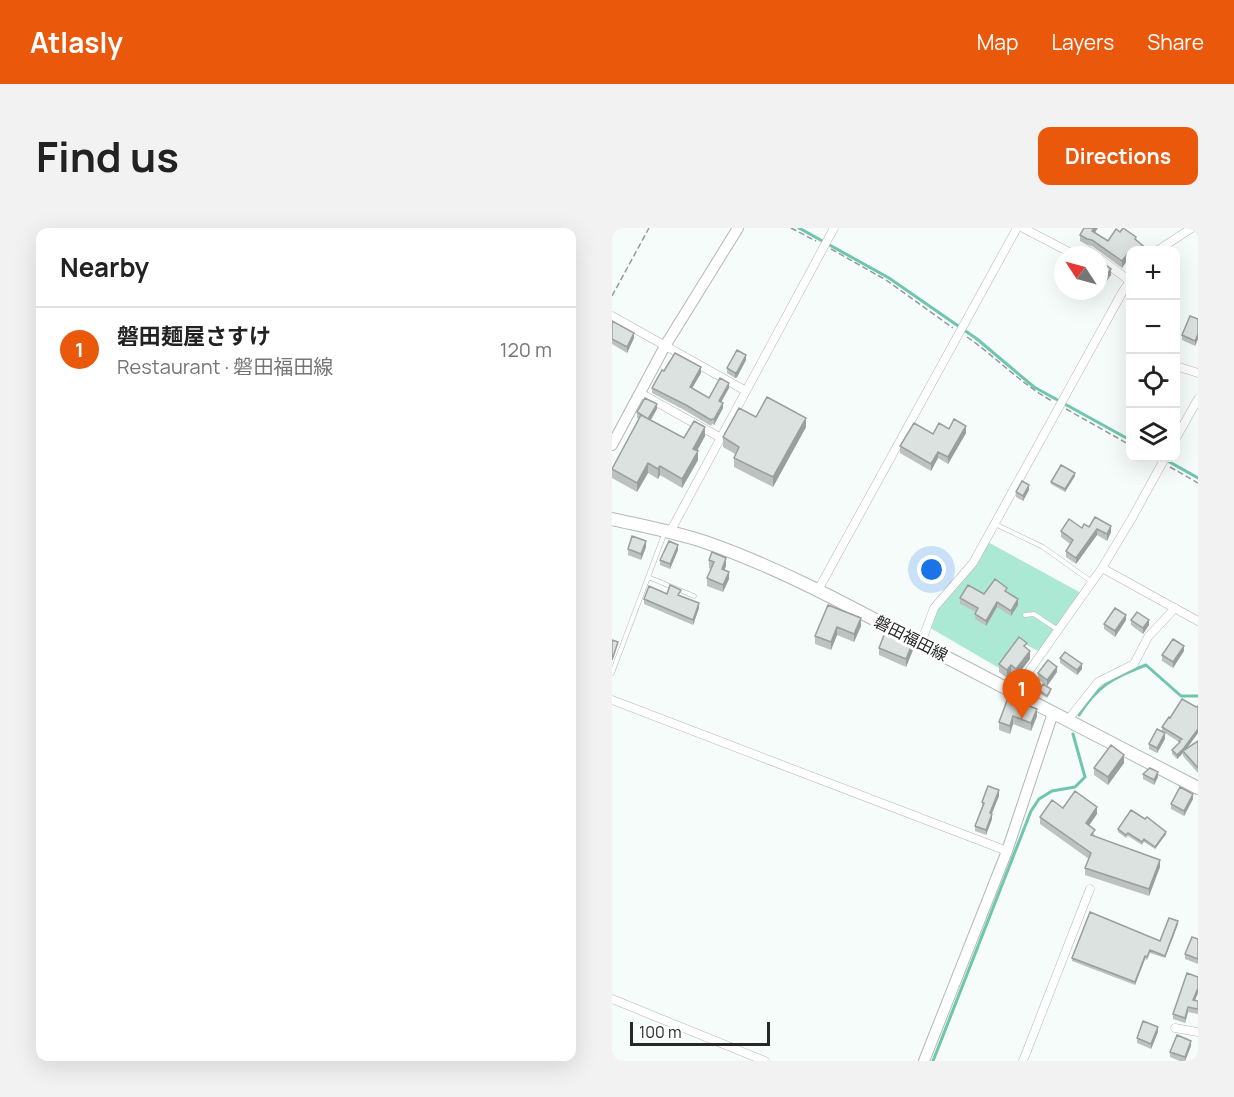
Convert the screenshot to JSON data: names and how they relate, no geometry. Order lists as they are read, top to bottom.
{
  "streets": {
    "main road": ["磐田福田線"]
  },
  "scale_bar": "100 m",
  "north": "top left",
  "page": {
    "header": "Atlasly",
    "nav": ["Map", "Layers", "Share"],
    "title": "Find us",
    "buttons": "Directions",
    "heading": "Nearby",
    "map_buttons": ["+", "−"],
    "list": [
      {
        "mark": "1",
        "name": "磐田麺屋さすけ",
        "note": "Restaurant · 磐田福田線",
        "value": "120 m"
      }
    ],
    "pins": "1",
    "scale": "100 m"
  }
}
